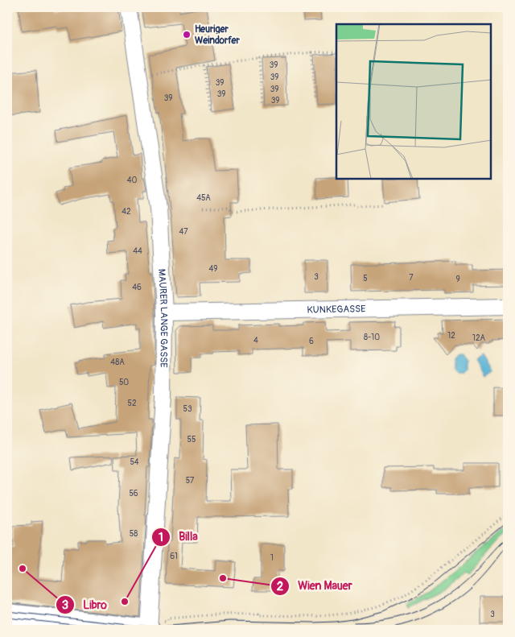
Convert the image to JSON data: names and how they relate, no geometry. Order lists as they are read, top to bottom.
{
  "streets": {
    "street": ["KUNKEGASSE", "MAURER LANGE GASSE"]
  },
  "crossings": [
    ["KUNKEGASSE", "MAURER LANGE GASSE"]
  ],
  "places": [
    "Heuriger Weindorfer",
    "Libro",
    "Wien Mauer",
    "Billa"
  ],
  "house_numbers": [
    "39",
    "39",
    "39",
    "39",
    "39",
    "39",
    "39",
    "40",
    "45A",
    "42",
    "47",
    "44",
    "49",
    "3",
    "7",
    "5",
    "9",
    "46",
    "12",
    "8-10",
    "12A",
    "4",
    "6",
    "48A",
    "50",
    "52",
    "53",
    "55",
    "54",
    "57",
    "56",
    "58",
    "61",
    "1",
    "3"
  ]
}
